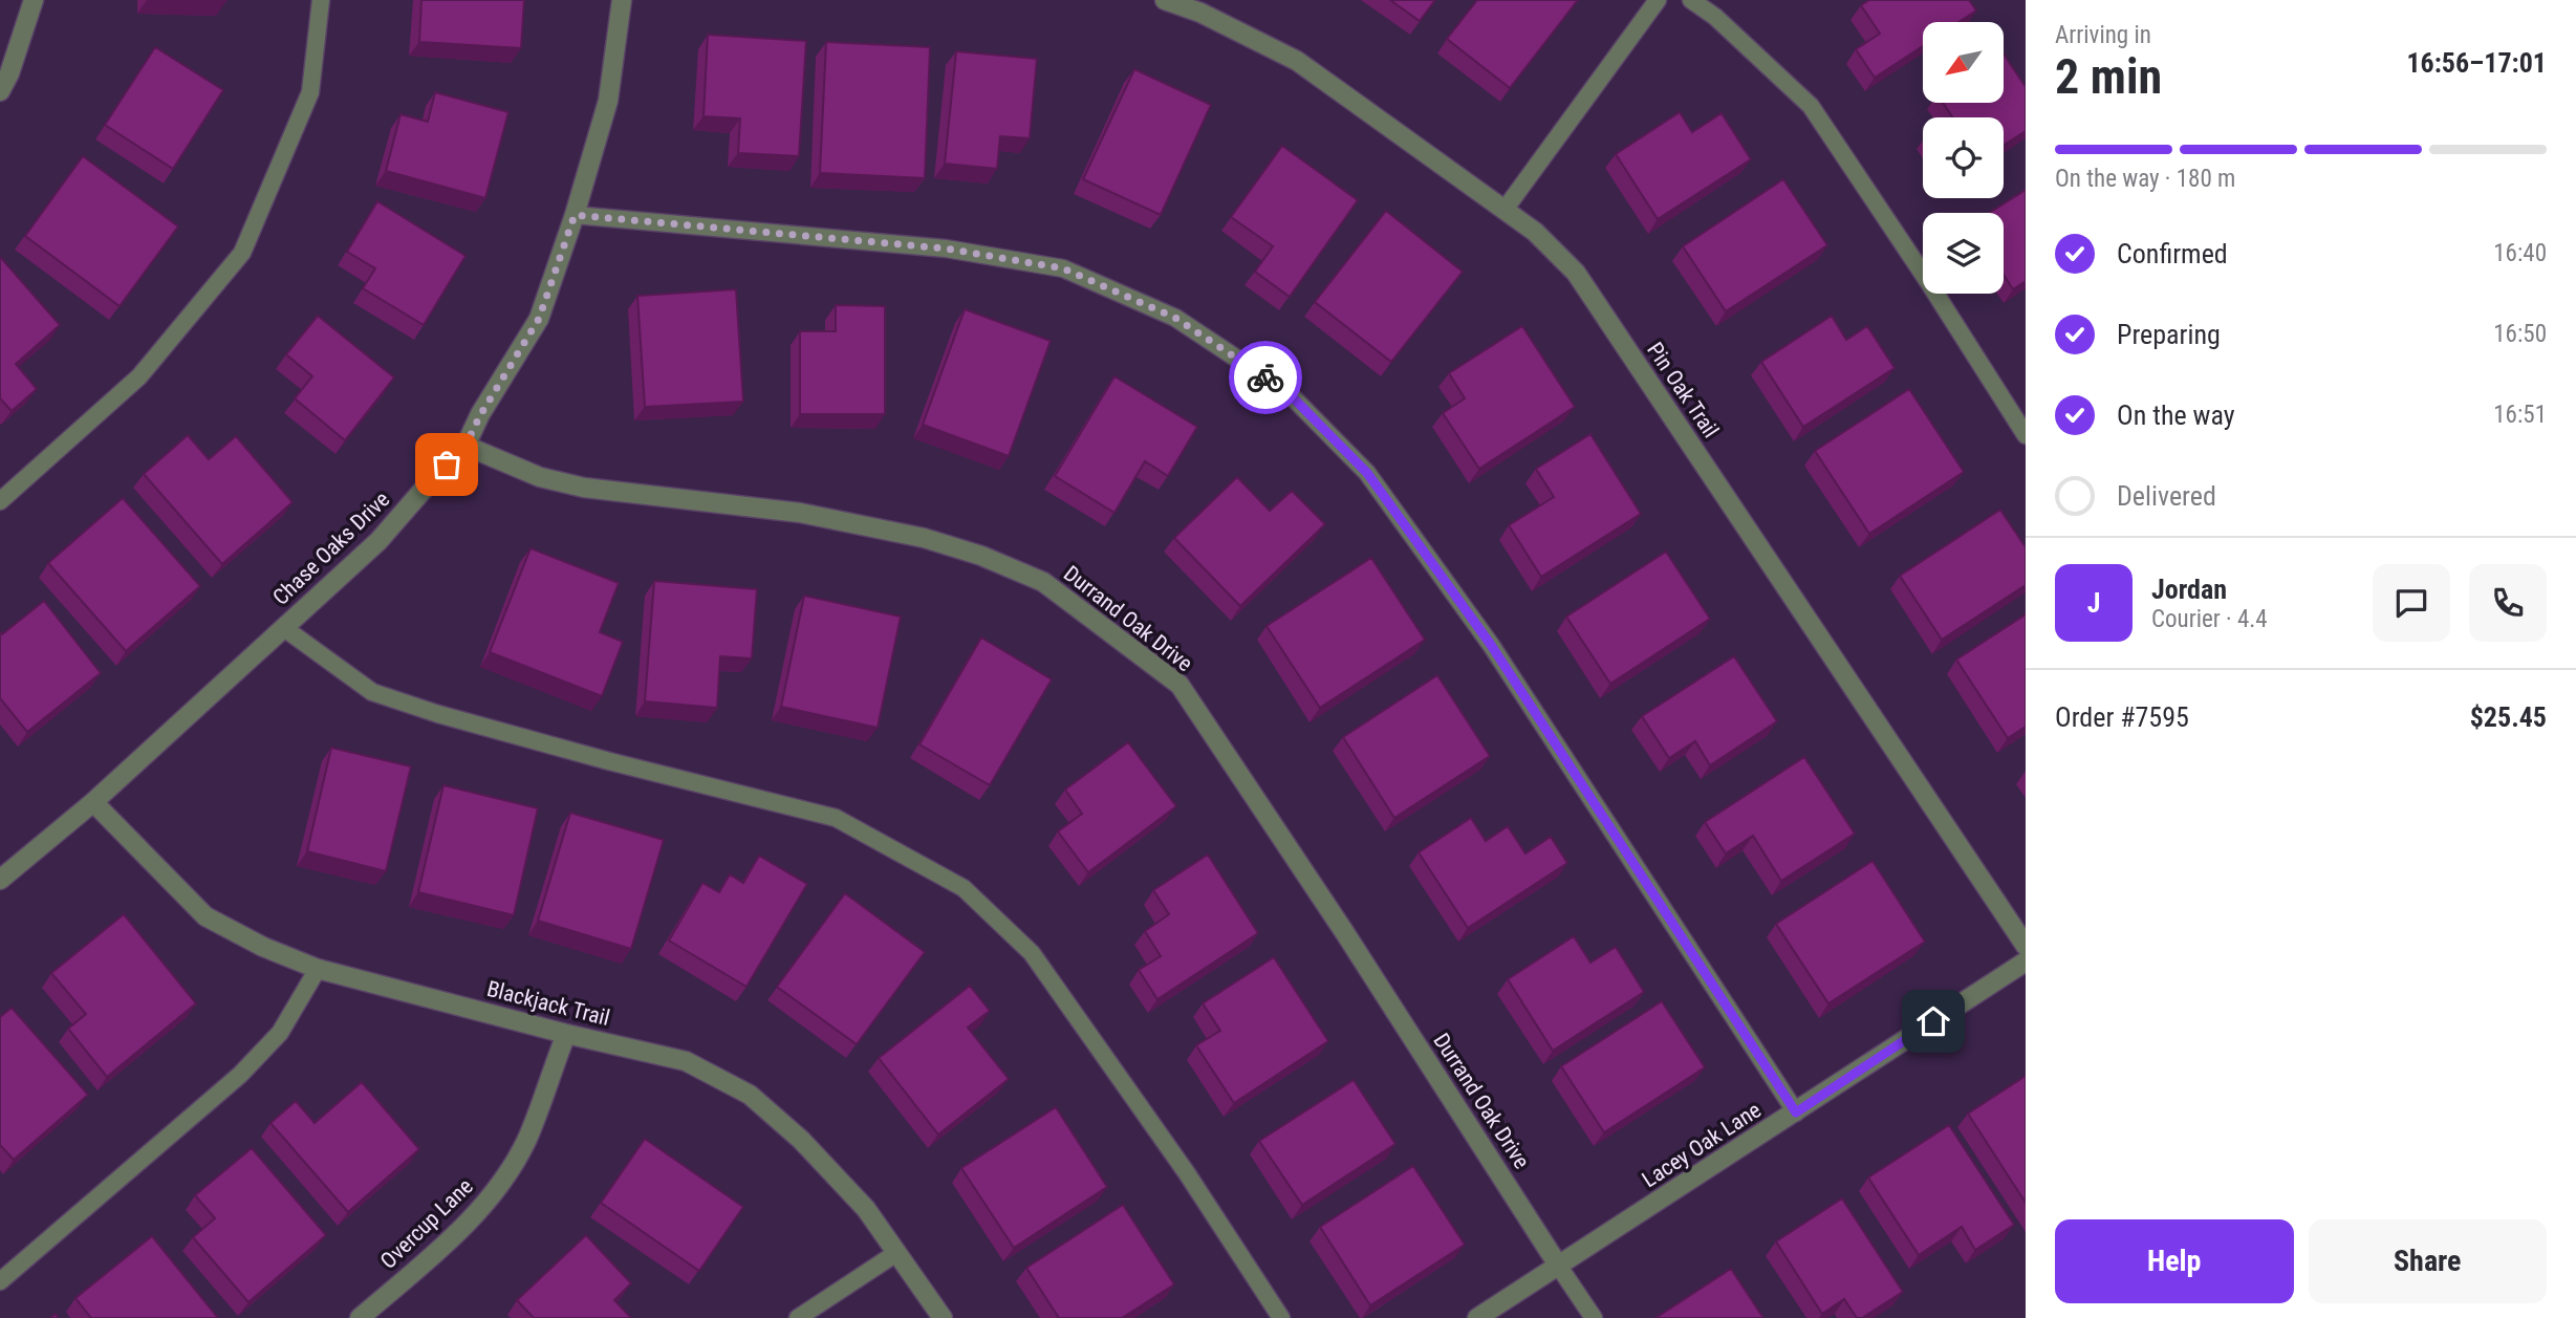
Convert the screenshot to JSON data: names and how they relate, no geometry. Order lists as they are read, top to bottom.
{
  "streets": {
    "street": [
      "Pin Oak Trail",
      "Chase Oaks Drive",
      "Durrand Oak Drive",
      "Blackjack Trail",
      "Lacey Oak Lane",
      "Overcup Lane"
    ]
  },
  "crossings": [
    ["Chase Oaks Drive", "Durrand Oak Drive"],
    ["Chase Oaks Drive", "Blackjack Trail"],
    ["Durrand Oak Drive", "Lacey Oak Lane"],
    ["Blackjack Trail", "Overcup Lane"]
  ],
  "north": "bottom left",
  "page": {
    "heading": ["2 min", "Arriving in", "16:56–17:01"],
    "panel": [
      "Jordan",
      "Courier · 4.4",
      "Order #7595",
      "$25.45"
    ],
    "bar": "On the way · 180 m",
    "list": [
      ["Confirmed", "16:40"],
      ["Preparing", "16:50"],
      ["On the way", "16:51"],
      "Delivered"
    ],
    "round": "J",
    "buttons": ["Help", "Share"]
  }
}
